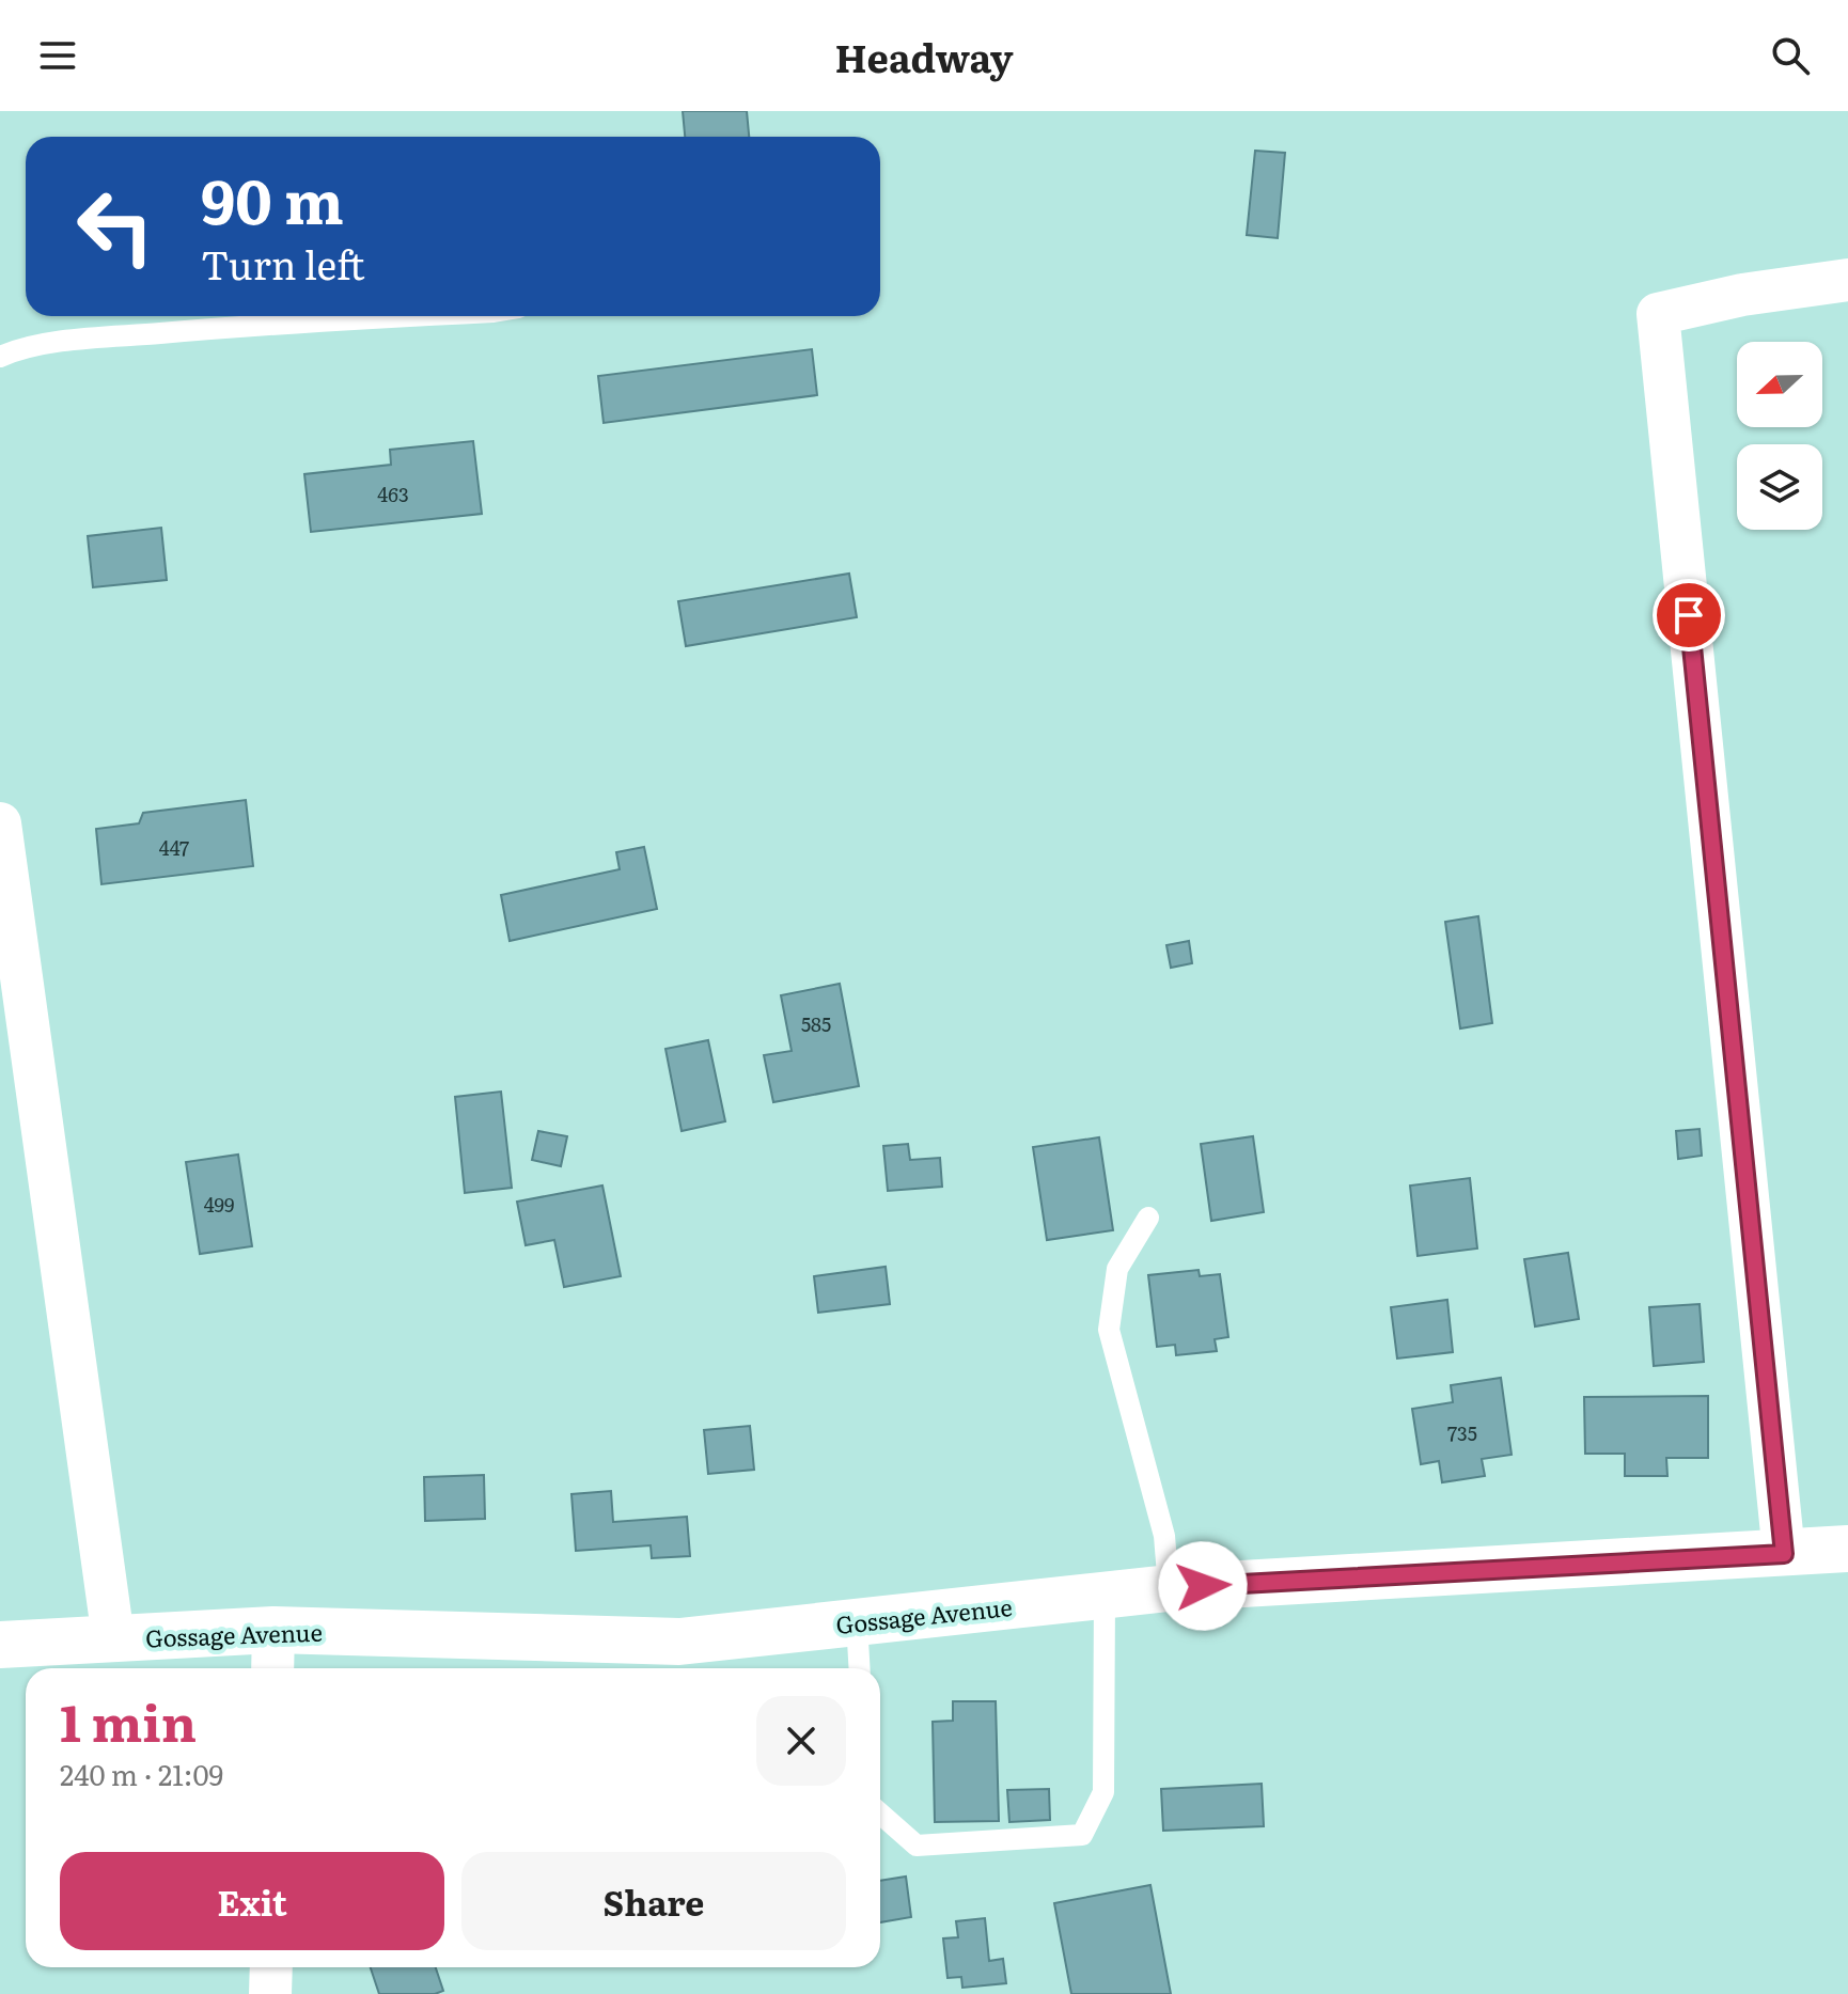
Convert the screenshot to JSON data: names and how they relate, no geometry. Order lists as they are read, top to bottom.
{
  "streets": {
    "street": ["Gossage Avenue"]
  },
  "house_numbers": [
    "463",
    "447",
    "585",
    "499",
    "735"
  ],
  "north": "left",
  "page": {
    "header": "Headway",
    "turn": ["90 m", "Turn left"],
    "heading": ["1 min", "240 m · 21:09"],
    "buttons": ["Exit", "Share"]
  }
}
